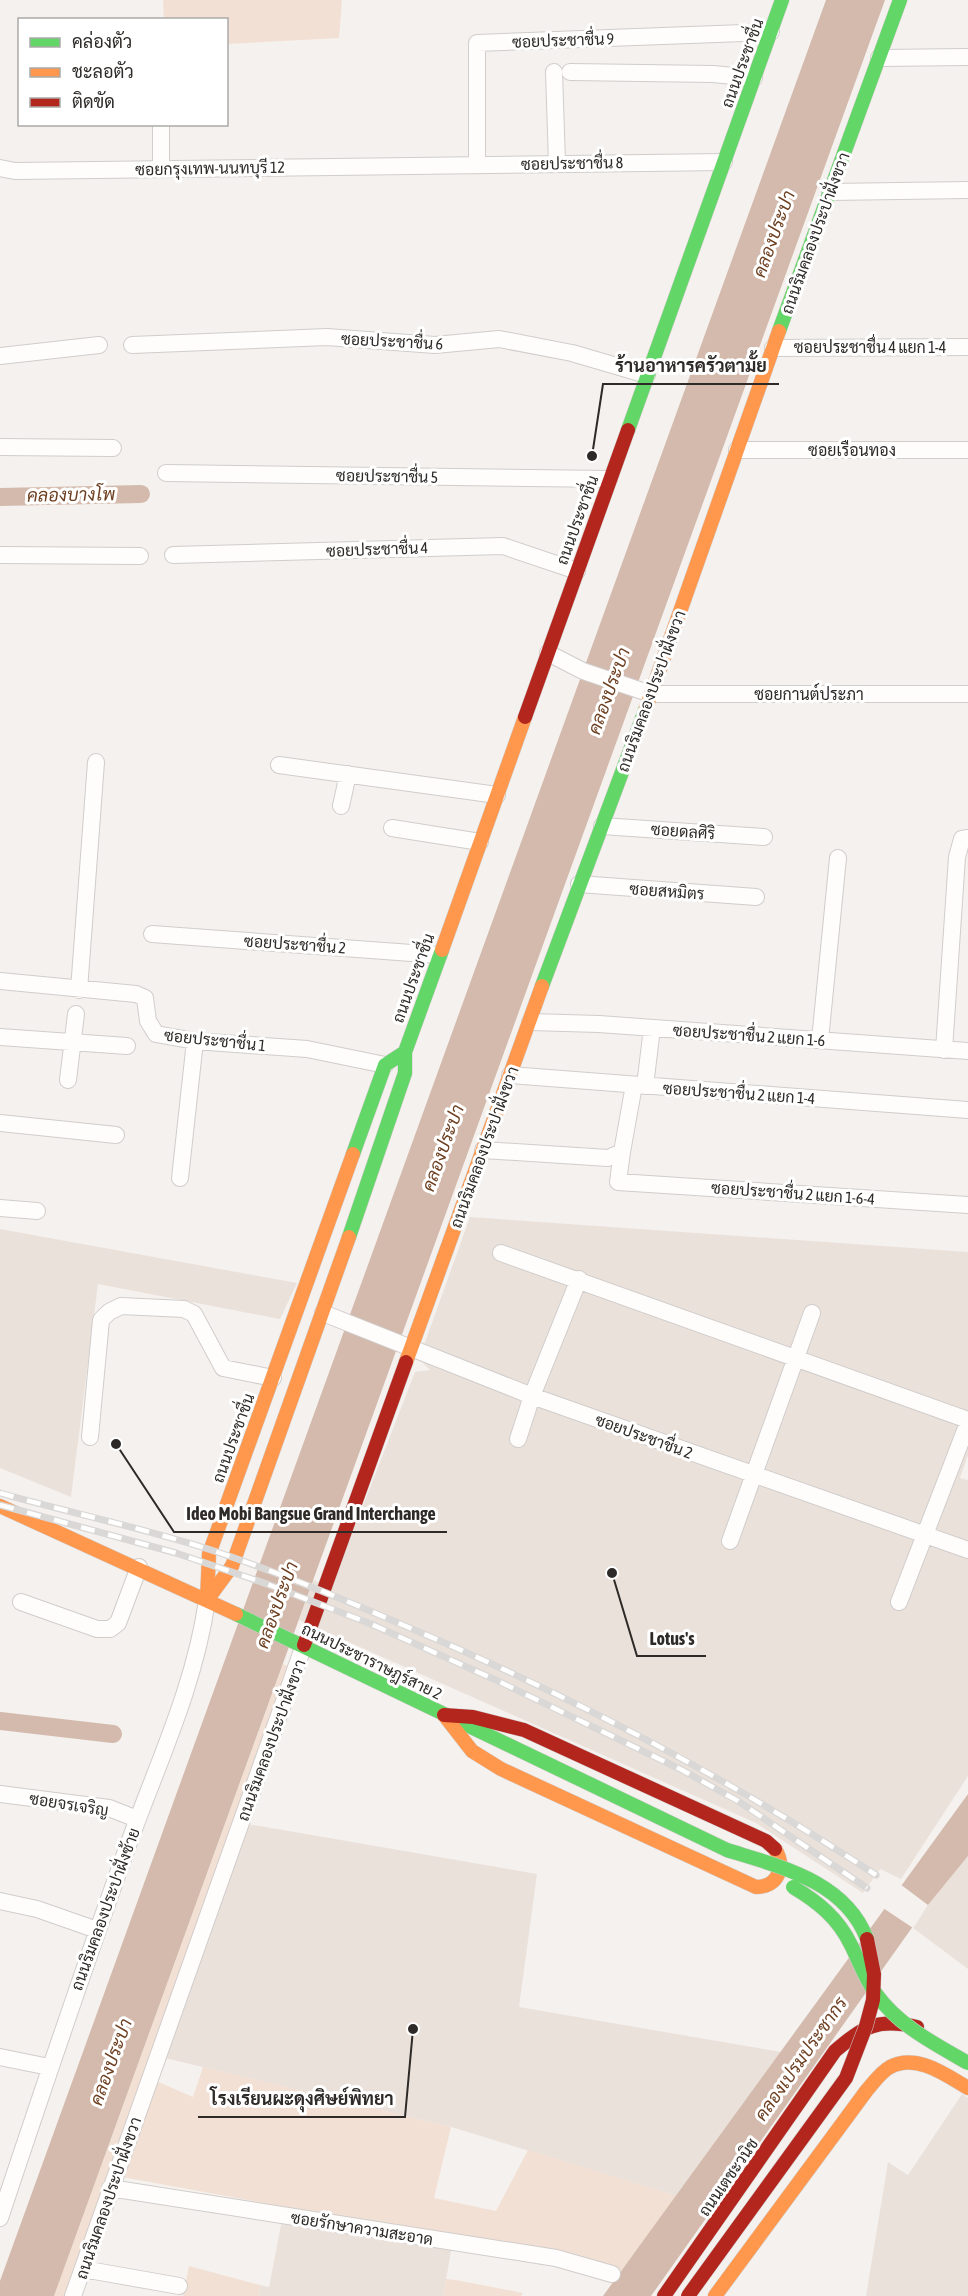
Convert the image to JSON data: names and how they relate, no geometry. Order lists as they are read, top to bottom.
{
  "streets": {
    "main road": [
      "ถนนประชาชื่น",
      "ถนนริมคลองประปาฝั่งขวา",
      "ถนนประชาราษฎร์สาย 2",
      "ถนนเตชะวนิช"
    ],
    "street": [
      "ซอยประชาชื่น 9",
      "ซอยประชาชื่น 8",
      "ซอยกรุงเทพ-นนทบุรี 12",
      "ซอยประชาชื่น 6",
      "ซอยประชาชื่น 4 แยก 1-4",
      "ซอยเรือนทอง",
      "ซอยประชาชื่น 5",
      "ซอยประชาชื่น 4",
      "ซอยกานต์ประภา",
      "ซอยดลศิริ",
      "ซอยสหมิตร",
      "ซอยประชาชื่น 2",
      "ซอยประชาชื่น 2 แยก 1-6",
      "ซอยประชาชื่น 1",
      "ซอยประชาชื่น 2 แยก 1-4",
      "ซอยประชาชื่น 2 แยก 1-6-4",
      "ซอยจรเจริญ",
      "ถนนริมคลองประปาฝั่งซ้าย",
      "ซอยรักษาความสะอาด"
    ]
  },
  "crossings": [
    ["ซอยประชาชื่น 9", "ถนนประชาชื่น"],
    ["ซอยประชาชื่น 9", "ซอยประชาชื่น 8"],
    ["ถนนประชาชื่น", "ซอยประชาชื่น 8"],
    ["ถนนประชาชื่น", "ซอยประชาชื่น 6"],
    ["ถนนประชาชื่น", "ซอยประชาชื่น 5"],
    ["ถนนประชาชื่น", "ซอยประชาชื่น 4"],
    ["ถนนประชาชื่น", "ซอยกานต์ประภา"],
    ["ถนนประชาชื่น", "ซอยประชาชื่น 2"],
    ["ถนนประชาชื่น", "ซอยประชาชื่น 1"],
    ["ถนนประชาชื่น", "ถนนประชาราษฎร์สาย 2"],
    ["ถนนประชาชื่น", "ถนนริมคลองประปาฝั่งซ้าย"],
    ["ซอยประชาชื่น 8", "ซอยกรุงเทพ-นนทบุรี 12"],
    ["ถนนริมคลองประปาฝั่งขวา", "ซอยประชาชื่น 4 แยก 1-4"],
    ["ถนนริมคลองประปาฝั่งขวา", "ซอยเรือนทอง"],
    ["ถนนริมคลองประปาฝั่งขวา", "ซอยกานต์ประภา"],
    ["ถนนริมคลองประปาฝั่งขวา", "ซอยดลศิริ"],
    ["ถนนริมคลองประปาฝั่งขวา", "ซอยสหมิตร"],
    ["ถนนริมคลองประปาฝั่งขวา", "ซอยประชาชื่น 2"],
    ["ถนนริมคลองประปาฝั่งขวา", "ซอยประชาชื่น 2 แยก 1-6"],
    ["ถนนริมคลองประปาฝั่งขวา", "ซอยประชาชื่น 2 แยก 1-4"],
    ["ถนนริมคลองประปาฝั่งขวา", "ถนนประชาราษฎร์สาย 2"],
    ["ถนนริมคลองประปาฝั่งขวา", "ซอยรักษาความสะอาด"],
    ["ถนนประชาราษฎร์สาย 2", "ถนนริมคลองประปาฝั่งซ้าย"],
    ["ซอยจรเจริญ", "ถนนริมคลองประปาฝั่งซ้าย"]
  ],
  "water": ["คลองประปา", "คลองบางโพ", "คลองเปรมประชากร"],
  "places": [
    "ร้านอาหารครัวตามั้ย",
    "Ideo Mobi Bangsue Grand Interchange",
    "Lotus's",
    "โรงเรียนผะดุงศิษย์พิทยา"
  ],
  "legend": ["คล่องตัว", "ชะลอตัว", "ติดขัด"]
}
